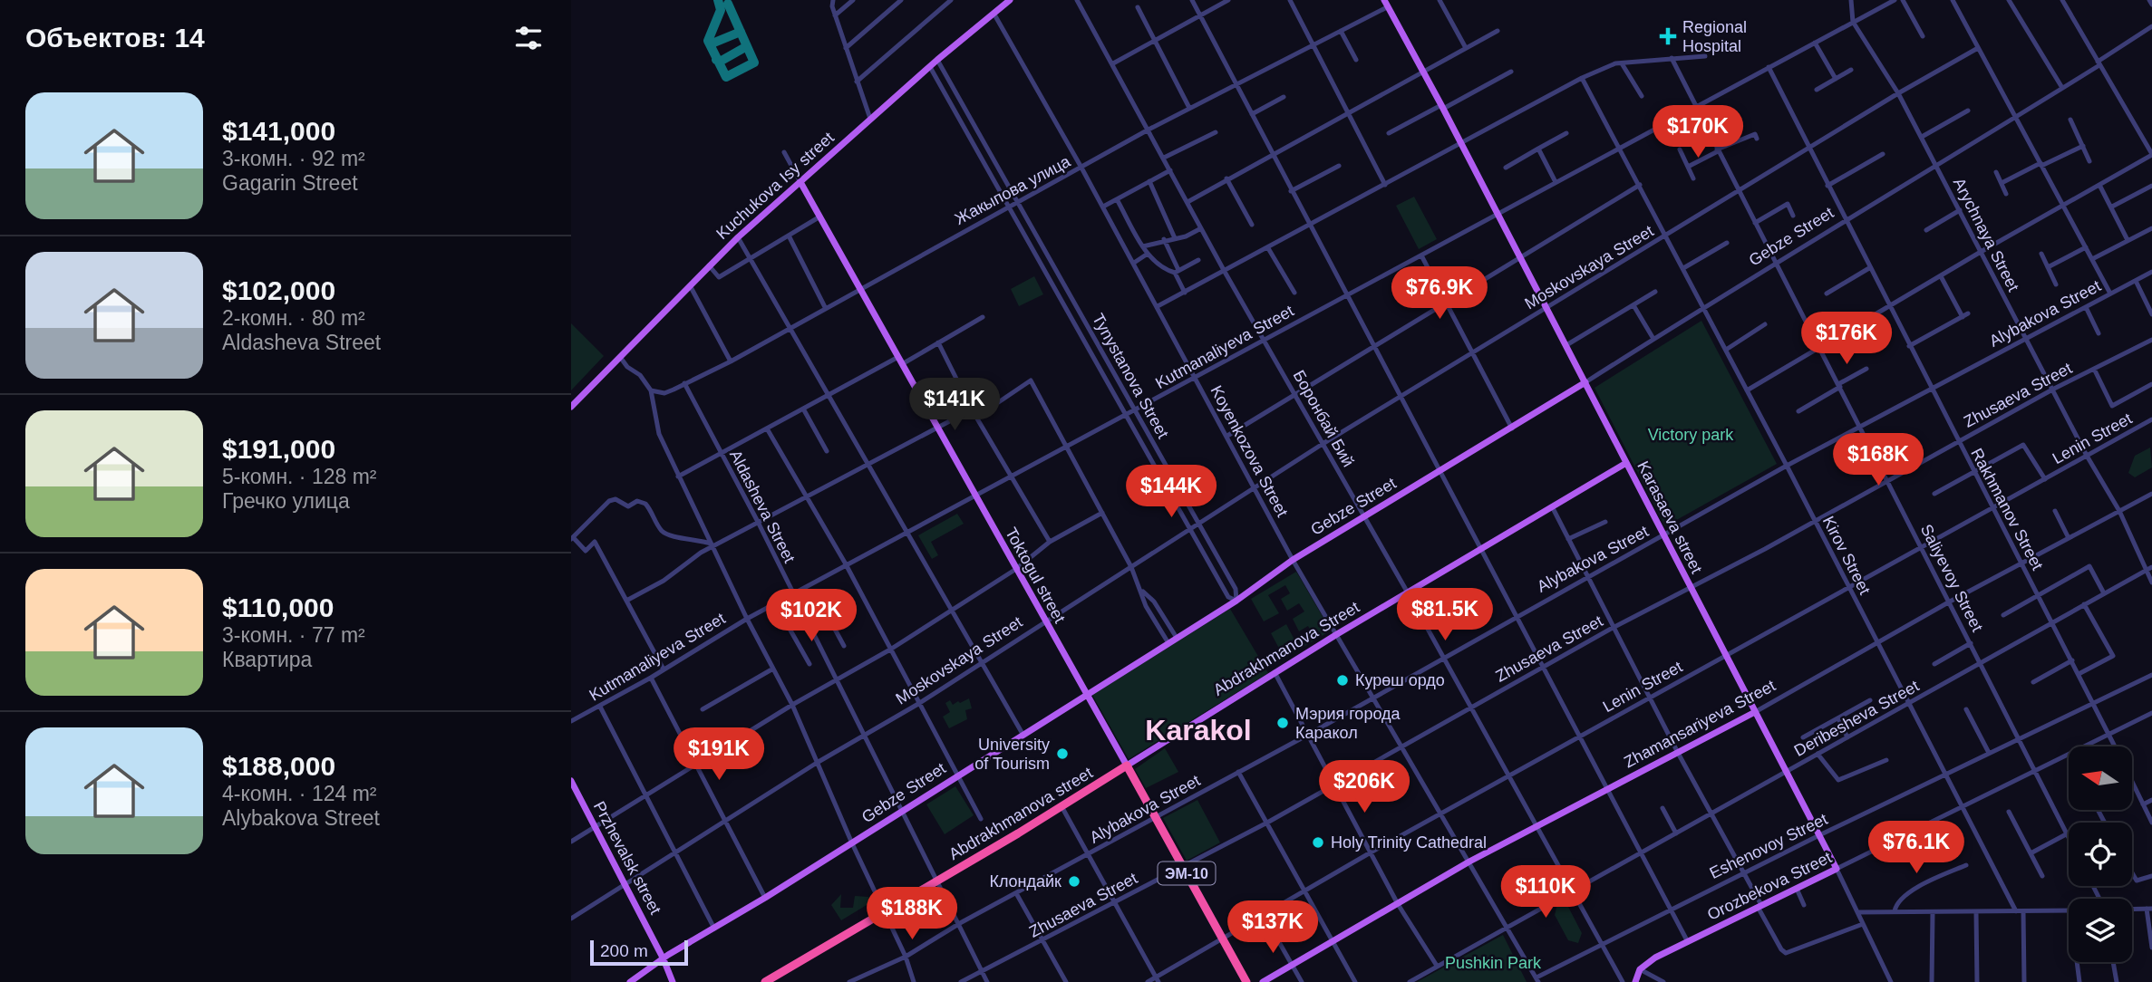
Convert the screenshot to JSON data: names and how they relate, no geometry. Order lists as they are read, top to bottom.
{
  "streets": {
    "highway": ["Toktogul street", "Abdrakhmanova street", "ЭМ-10"],
    "main road": [
      "Kuchukova Isy street",
      "Gebze Street",
      "Karasaeva street",
      "Abdrakhmanova Street",
      "Zhamansariyeva Street",
      "Przhevalsk street",
      "Orozbekova Street"
    ],
    "street": [
      "Жакыпова улица",
      "Arychnaya Street",
      "Moskovskaya Street",
      "Alybakova Street",
      "Kutmanaliyeva Street",
      "Tynystanova Street",
      "Zhusaeva Street",
      "Боронбай Бий",
      "Lenin Street",
      "Koyenkozova Street",
      "Aldasheva Street",
      "Rakhmanov Street",
      "Kirov Street",
      "Saliyevoy Street",
      "Deribesheva Street",
      "Eshenovoy Street"
    ]
  },
  "crossings": [
    ["Kuchukova Isy street", "Tynystanova Street"],
    ["Kuchukova Isy street", "Koyenkozova Street"],
    ["Kuchukova Isy street", "Toktogul street"],
    ["Жакыпова улица", "Tynystanova Street"],
    ["Жакыпова улица", "Боронбай Бий"],
    ["Жакыпова улица", "Koyenkozova Street"],
    ["Жакыпова улица", "Aldasheva Street"],
    ["Жакыпова улица", "Karasaeva street"],
    ["Жакыпова улица", "Toktogul street"],
    ["Arychnaya Street", "Gebze Street"],
    ["Arychnaya Street", "Moskovskaya Street"],
    ["Arychnaya Street", "Alybakova Street"],
    ["Arychnaya Street", "Kutmanaliyeva Street"],
    ["Arychnaya Street", "Zhusaeva Street"],
    ["Arychnaya Street", "Lenin Street"],
    ["Arychnaya Street", "Deribesheva Street"],
    ["Arychnaya Street", "Zhamansariyeva Street"],
    ["Gebze Street", "Tynystanova Street"],
    ["Gebze Street", "Боронбай Бий"],
    ["Gebze Street", "Koyenkozova Street"],
    ["Gebze Street", "Aldasheva Street"],
    ["Gebze Street", "Rakhmanov Street"],
    ["Gebze Street", "Karasaeva street"],
    ["Gebze Street", "Kirov Street"],
    ["Gebze Street", "Toktogul street"],
    ["Gebze Street", "Saliyevoy Street"],
    ["Gebze Street", "Przhevalsk street"],
    ["Moskovskaya Street", "Tynystanova Street"],
    ["Moskovskaya Street", "Боронбай Бий"],
    ["Moskovskaya Street", "Koyenkozova Street"],
    ["Moskovskaya Street", "Aldasheva Street"],
    ["Moskovskaya Street", "Rakhmanov Street"],
    ["Moskovskaya Street", "Karasaeva street"],
    ["Moskovskaya Street", "Kirov Street"],
    ["Moskovskaya Street", "Toktogul street"],
    ["Moskovskaya Street", "Saliyevoy Street"],
    ["Moskovskaya Street", "Przhevalsk street"],
    ["Alybakova Street", "Боронбай Бий"],
    ["Alybakova Street", "Koyenkozova Street"],
    ["Alybakova Street", "Aldasheva Street"],
    ["Alybakova Street", "Rakhmanov Street"],
    ["Alybakova Street", "Karasaeva street"],
    ["Alybakova Street", "Kirov Street"],
    ["Alybakova Street", "Toktogul street"],
    ["Alybakova Street", "Saliyevoy Street"],
    ["Kutmanaliyeva Street", "Tynystanova Street"],
    ["Kutmanaliyeva Street", "Боронбай Бий"],
    ["Kutmanaliyeva Street", "Koyenkozova Street"],
    ["Kutmanaliyeva Street", "Aldasheva Street"],
    ["Kutmanaliyeva Street", "Rakhmanov Street"],
    ["Kutmanaliyeva Street", "Karasaeva street"],
    ["Kutmanaliyeva Street", "Kirov Street"],
    ["Kutmanaliyeva Street", "Toktogul street"],
    ["Kutmanaliyeva Street", "Saliyevoy Street"],
    ["Zhusaeva Street", "Боронбай Бий"],
    ["Zhusaeva Street", "Koyenkozova Street"],
    ["Zhusaeva Street", "Aldasheva Street"],
    ["Zhusaeva Street", "Rakhmanov Street"],
    ["Zhusaeva Street", "Karasaeva street"],
    ["Zhusaeva Street", "Kirov Street"],
    ["Zhusaeva Street", "Toktogul street"],
    ["Zhusaeva Street", "Saliyevoy Street"],
    ["Боронбай Бий", "Lenin Street"],
    ["Боронбай Бий", "Abdrakhmanova Street"],
    ["Боронбай Бий", "Deribesheva Street"],
    ["Боронбай Бий", "Zhamansariyeva Street"],
    ["Боронбай Бий", "Eshenovoy Street"],
    ["Lenin Street", "Koyenkozova Street"],
    ["Lenin Street", "Rakhmanov Street"],
    ["Lenin Street", "Karasaeva street"],
    ["Lenin Street", "Kirov Street"],
    ["Lenin Street", "Toktogul street"],
    ["Lenin Street", "Saliyevoy Street"],
    ["Koyenkozova Street", "Abdrakhmanova Street"],
    ["Koyenkozova Street", "Deribesheva Street"],
    ["Koyenkozova Street", "Zhamansariyeva Street"],
    ["Koyenkozova Street", "Eshenovoy Street"],
    ["Aldasheva Street", "Abdrakhmanova street"],
    ["Rakhmanov Street", "Deribesheva Street"],
    ["Rakhmanov Street", "Zhamansariyeva Street"],
    ["Rakhmanov Street", "Eshenovoy Street"],
    ["Rakhmanov Street", "Orozbekova Street"],
    ["Karasaeva street", "Abdrakhmanova Street"],
    ["Karasaeva street", "Deribesheva Street"],
    ["Karasaeva street", "Zhamansariyeva Street"],
    ["Karasaeva street", "Eshenovoy Street"],
    ["Karasaeva street", "Orozbekova Street"],
    ["Kirov Street", "Deribesheva Street"],
    ["Kirov Street", "Zhamansariyeva Street"],
    ["Kirov Street", "Eshenovoy Street"],
    ["Kirov Street", "Orozbekova Street"],
    ["Toktogul street", "Abdrakhmanova Street"],
    ["Toktogul street", "Abdrakhmanova street"],
    ["Saliyevoy Street", "Deribesheva Street"],
    ["Saliyevoy Street", "Zhamansariyeva Street"],
    ["Saliyevoy Street", "Eshenovoy Street"],
    ["Saliyevoy Street", "Orozbekova Street"],
    ["Abdrakhmanova Street", "Abdrakhmanova street"]
  ],
  "districts": ["Karakol"],
  "parks": ["Victory park", "Pushkin Park"],
  "places": {
    "health": ["Regional Hospital"],
    "other": [
      "Курөш ордо",
      "Мэрия города Каракол",
      "University of Tourism",
      "Holy Trinity Cathedral",
      "Клондайк"
    ]
  },
  "scale_bar": "200 m",
  "north": "left",
  "page": {
    "heading": "Объектов: 14",
    "list": [
      {
        "name": "$141,000",
        "note": "3-комн. · 92 m² · Gagarin Street"
      },
      {
        "name": "$102,000",
        "note": "2-комн. · 80 m² · Aldasheva Street"
      },
      {
        "name": "$191,000",
        "note": "5-комн. · 128 m² · Гречко улица"
      },
      {
        "name": "$110,000",
        "note": "3-комн. · 77 m² · Квартира"
      },
      {
        "name": "$188,000",
        "note": "4-комн. · 124 m² · Alybakova Street"
      }
    ],
    "price": [
      "$170K",
      "$76.9K",
      "$176K",
      "$141K",
      "$168K",
      "$144K",
      "$81.5K",
      "$102K",
      "$191K",
      "$206K",
      "$76.1K",
      "$110K",
      "$188K",
      "$137K"
    ],
    "scale": "200 m"
  }
}
